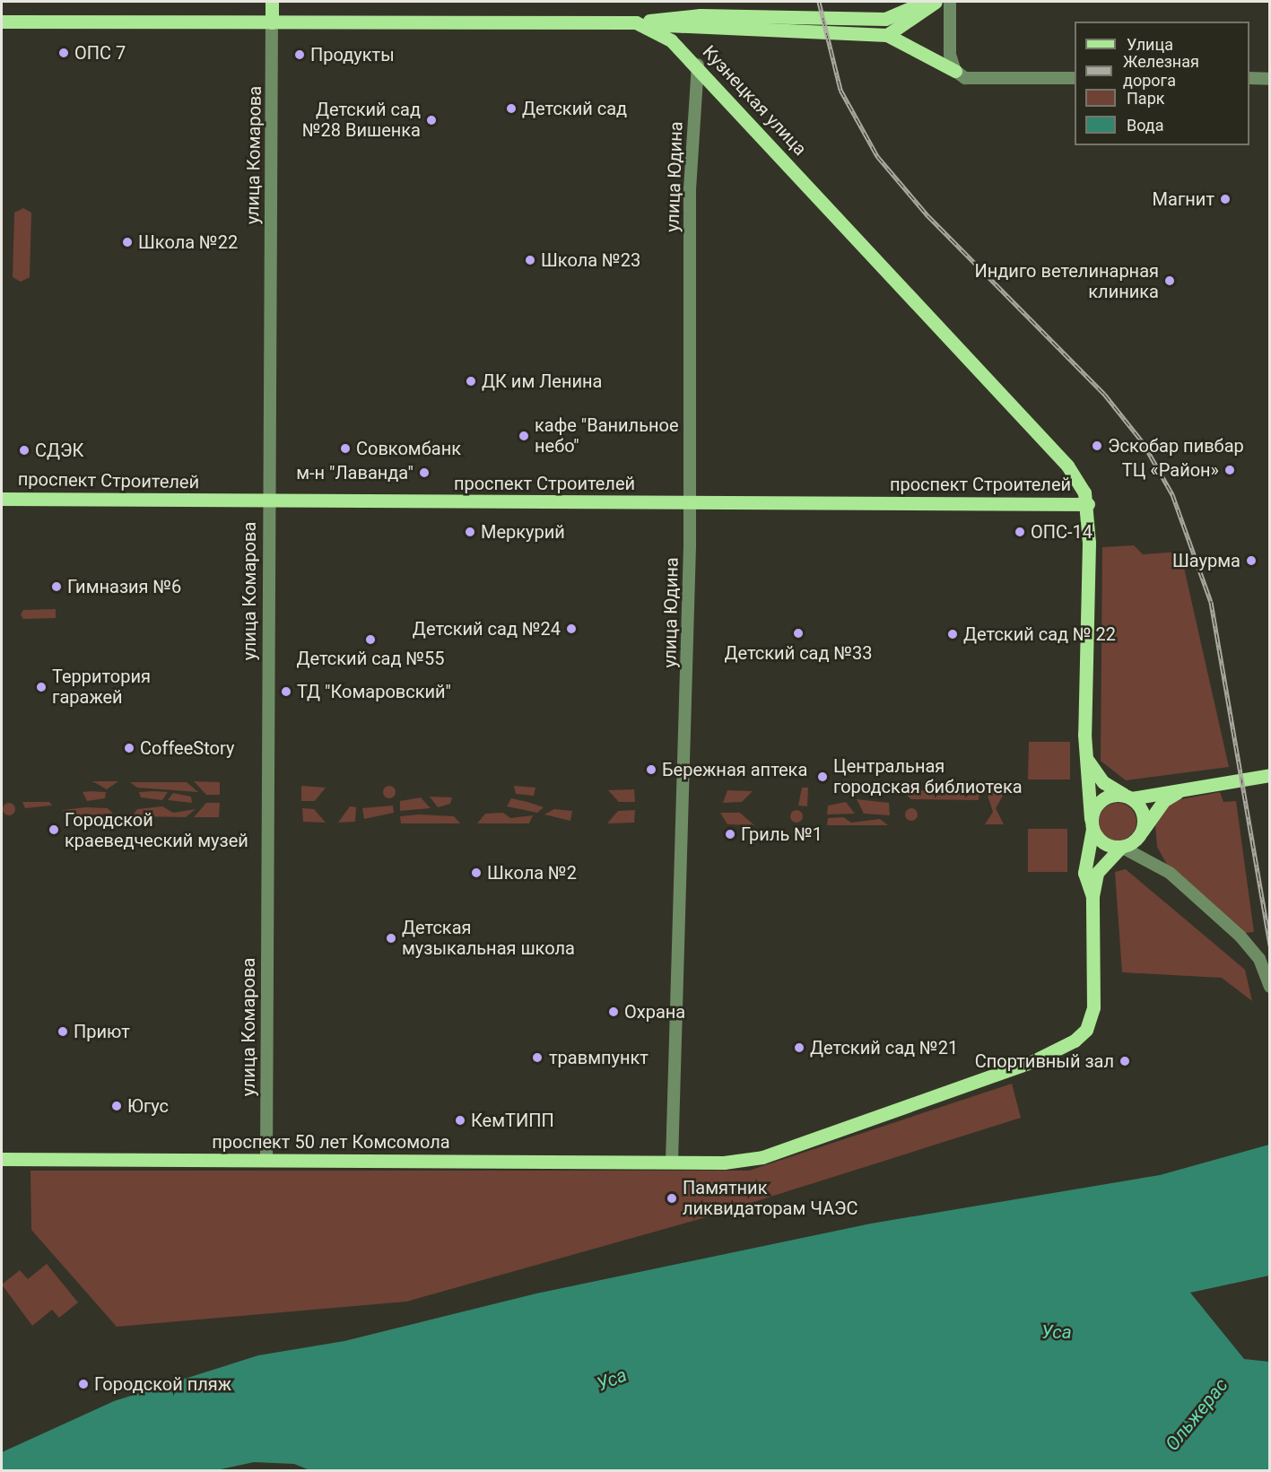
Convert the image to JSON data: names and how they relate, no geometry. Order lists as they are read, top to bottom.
{
  "streets": {
    "main road": ["Кузнецкая улица", "проспект Строителей", "проспект 50 лет Комсомола"],
    "street": ["улица Комарова", "улица Юдина"]
  },
  "crossings": [
    ["Кузнецкая улица", "улица Комарова"],
    ["Кузнецкая улица", "улица Юдина"],
    ["Кузнецкая улица", "проспект Строителей"],
    ["улица Комарова", "проспект Строителей"],
    ["улица Комарова", "проспект 50 лет Комсомола"],
    ["улица Юдина", "проспект Строителей"],
    ["улица Юдина", "проспект 50 лет Комсомола"]
  ],
  "water": ["Уса", "Ольжерас"],
  "places": [
    "ОПС 7",
    "Продукты",
    "Детский сад",
    "Детский сад №28 Вишенка",
    "Магнит",
    "Школа №22",
    "Школа №23",
    "Индиго ветелинарная клиника",
    "ДК им Ленина",
    "кафе \"Ванильное небо\"",
    "Эскобар пивбар",
    "Совкомбанк",
    "СДЭК",
    "ТЦ «Район»",
    "м-н \"Лаванда\"",
    "Меркурий",
    "ОПС-14",
    "Шаурма",
    "Гимназия №6",
    "Детский сад №24",
    "Детский сад №33",
    "Детский сад № 22",
    "Детский сад №55",
    "Территория гаражей",
    "ТД \"Комаровский\"",
    "CoffeeStory",
    "Бережная аптека",
    "Центральная городская библиотека",
    "Городской краеведческий музей",
    "Гриль №1",
    "Школа №2",
    "Детская музыкальная школа",
    "Охрана",
    "Приют",
    "Детский сад №21",
    "травмпункт",
    "Спортивный зал",
    "Югус",
    "КемТИПП",
    "Памятник ликвидаторам ЧАЭС",
    "Городской пляж"
  ],
  "legend": [
    "Улица",
    "Железная дорога",
    "Парк",
    "Вода"
  ]
}
